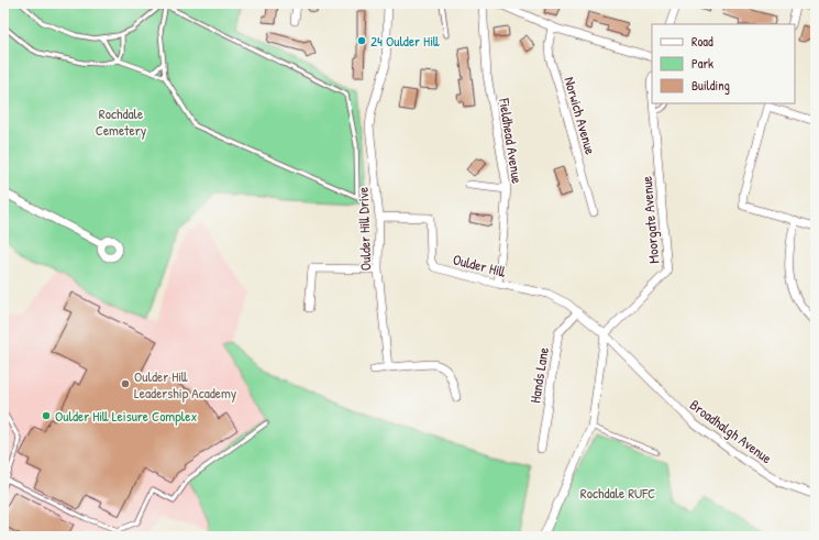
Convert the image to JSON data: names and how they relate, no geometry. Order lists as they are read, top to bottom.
{
  "streets": {
    "street": [
      "Norwich Avenue",
      "Fieldhead Avenue",
      "Moorgate Avenue",
      "Oulder Hill Drive",
      "Oulder Hill",
      "Hands Lane",
      "Broadhalgh Avenue"
    ]
  },
  "crossings": [
    ["Fieldhead Avenue", "Oulder Hill"],
    ["Moorgate Avenue", "Oulder Hill"],
    ["Moorgate Avenue", "Broadhalgh Avenue"],
    ["Oulder Hill Drive", "Oulder Hill"],
    ["Oulder Hill", "Hands Lane"],
    ["Oulder Hill", "Broadhalgh Avenue"]
  ],
  "parks": ["Rochdale Cemetery", "Rochdale RUFC"],
  "places": ["24 Oulder Hill", "Oulder Hill Leadership Academy", "Oulder Hill Leisure Complex"],
  "legend": ["Road", "Park", "Building"]
}
